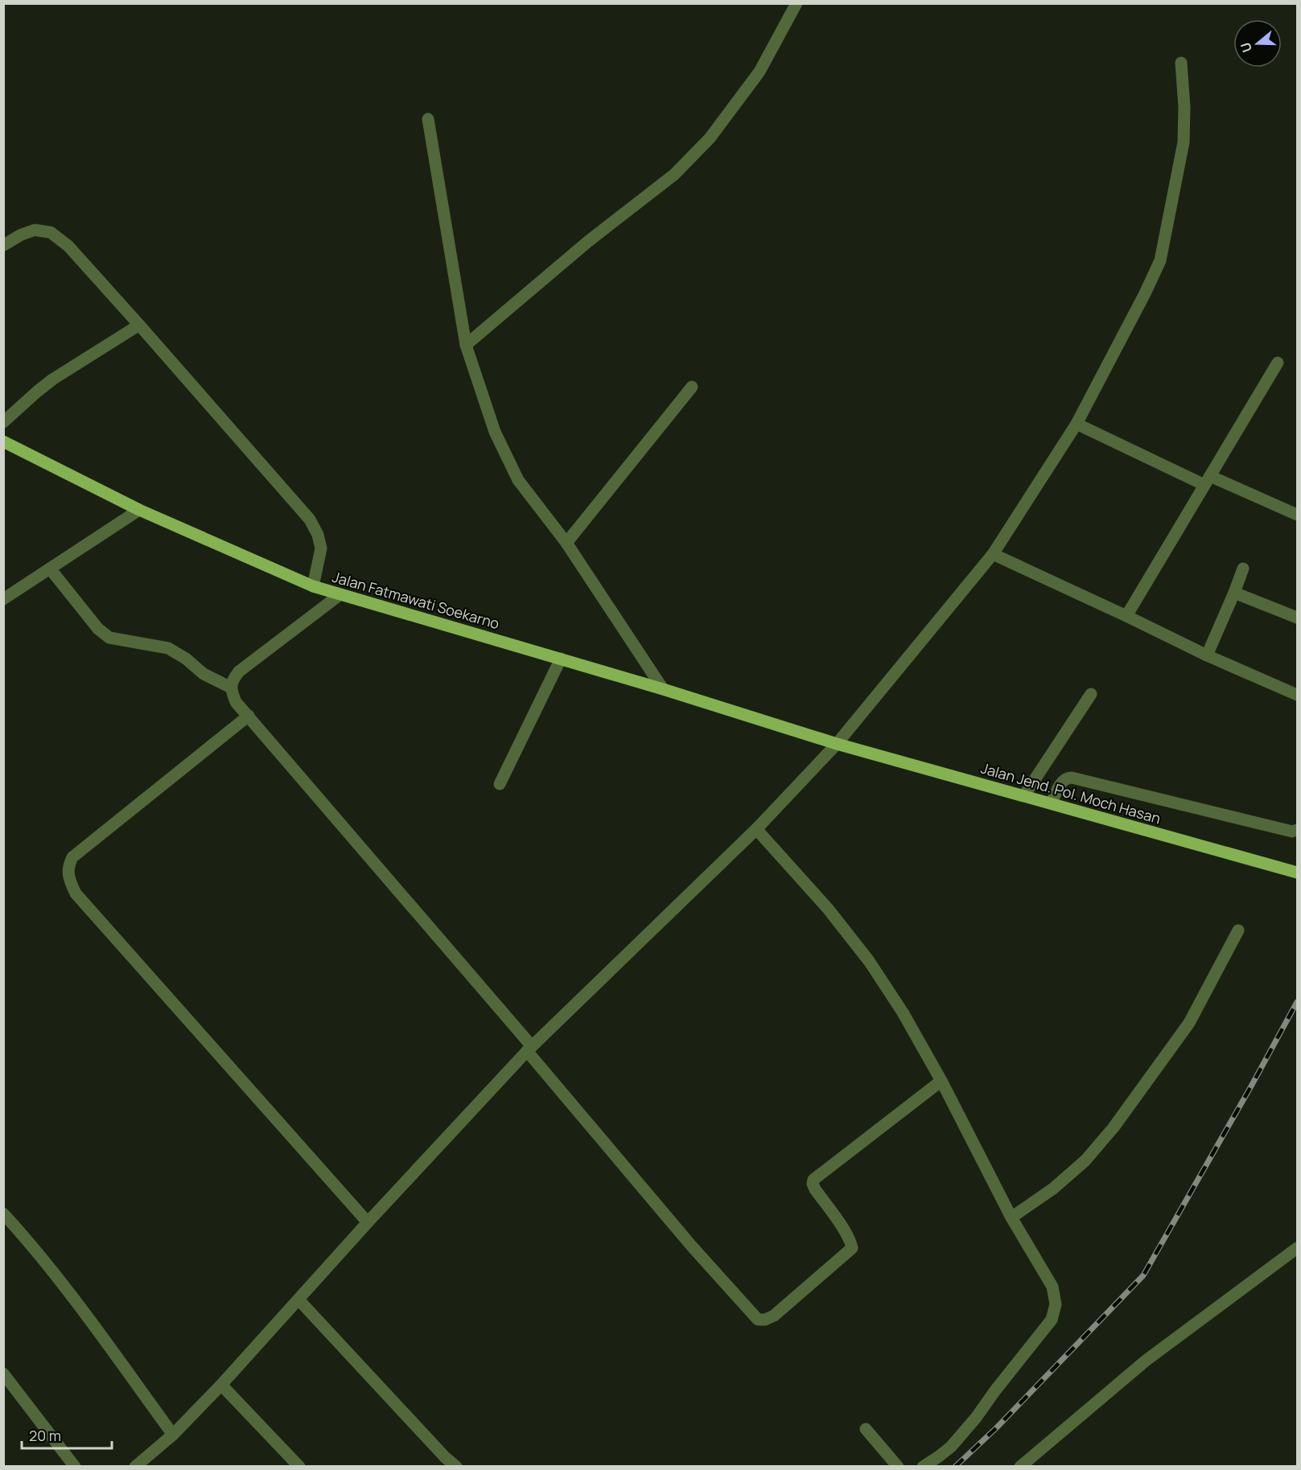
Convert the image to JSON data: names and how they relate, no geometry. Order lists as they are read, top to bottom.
{
  "streets": {
    "main road": ["Jalan Fatmawati Soekarno", "Jalan Jend. Pol. Moch Hasan"]
  },
  "crossings": [
    ["Jalan Fatmawati Soekarno", "Jalan Jend. Pol. Moch Hasan"]
  ],
  "scale_bar": "20 m",
  "north": "left"
}
